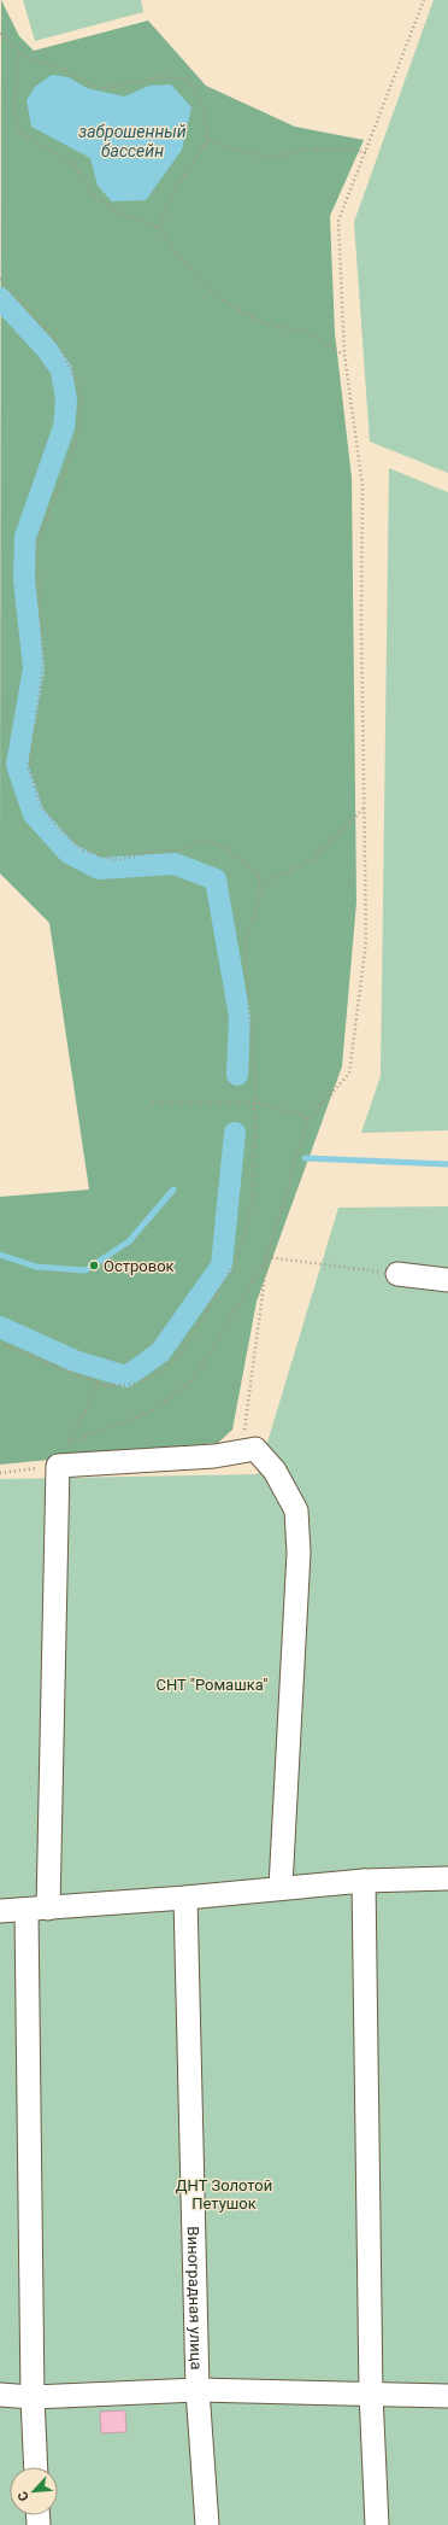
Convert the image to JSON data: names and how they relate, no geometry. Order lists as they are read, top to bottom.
{
  "streets": {
    "street": ["Виноградная улица"]
  },
  "water": ["заброшенный бассейн"],
  "parks": ["СНТ \"Ромашка\"", "ДНТ Золотой Петушок"],
  "places": ["Островок"],
  "north": "bottom left"
}
